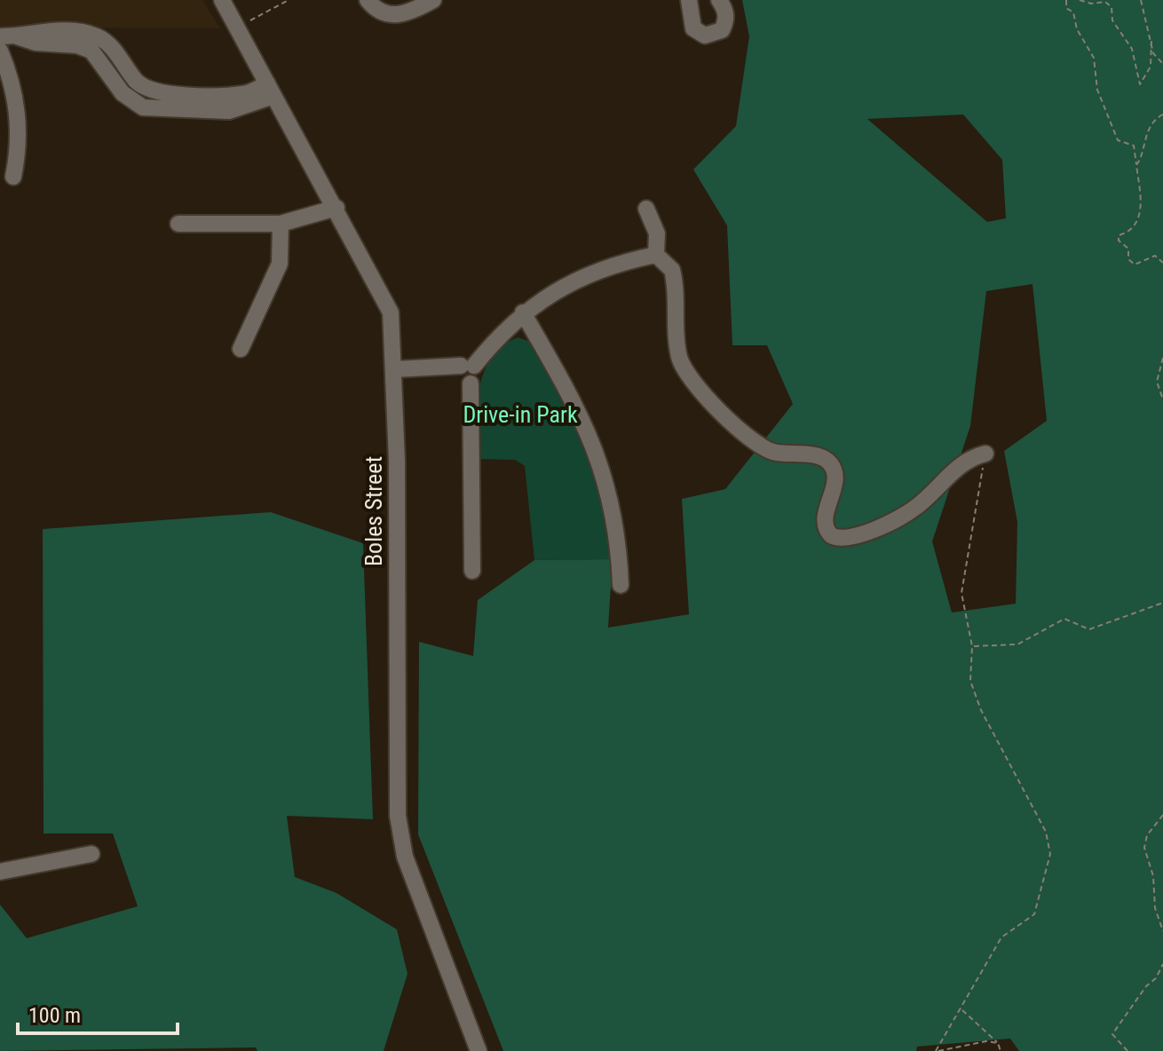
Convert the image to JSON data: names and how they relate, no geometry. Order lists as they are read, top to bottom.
{
  "streets": {
    "street": ["Boles Street"]
  },
  "parks": ["Drive-in Park"],
  "scale_bar": "100 m"
}
